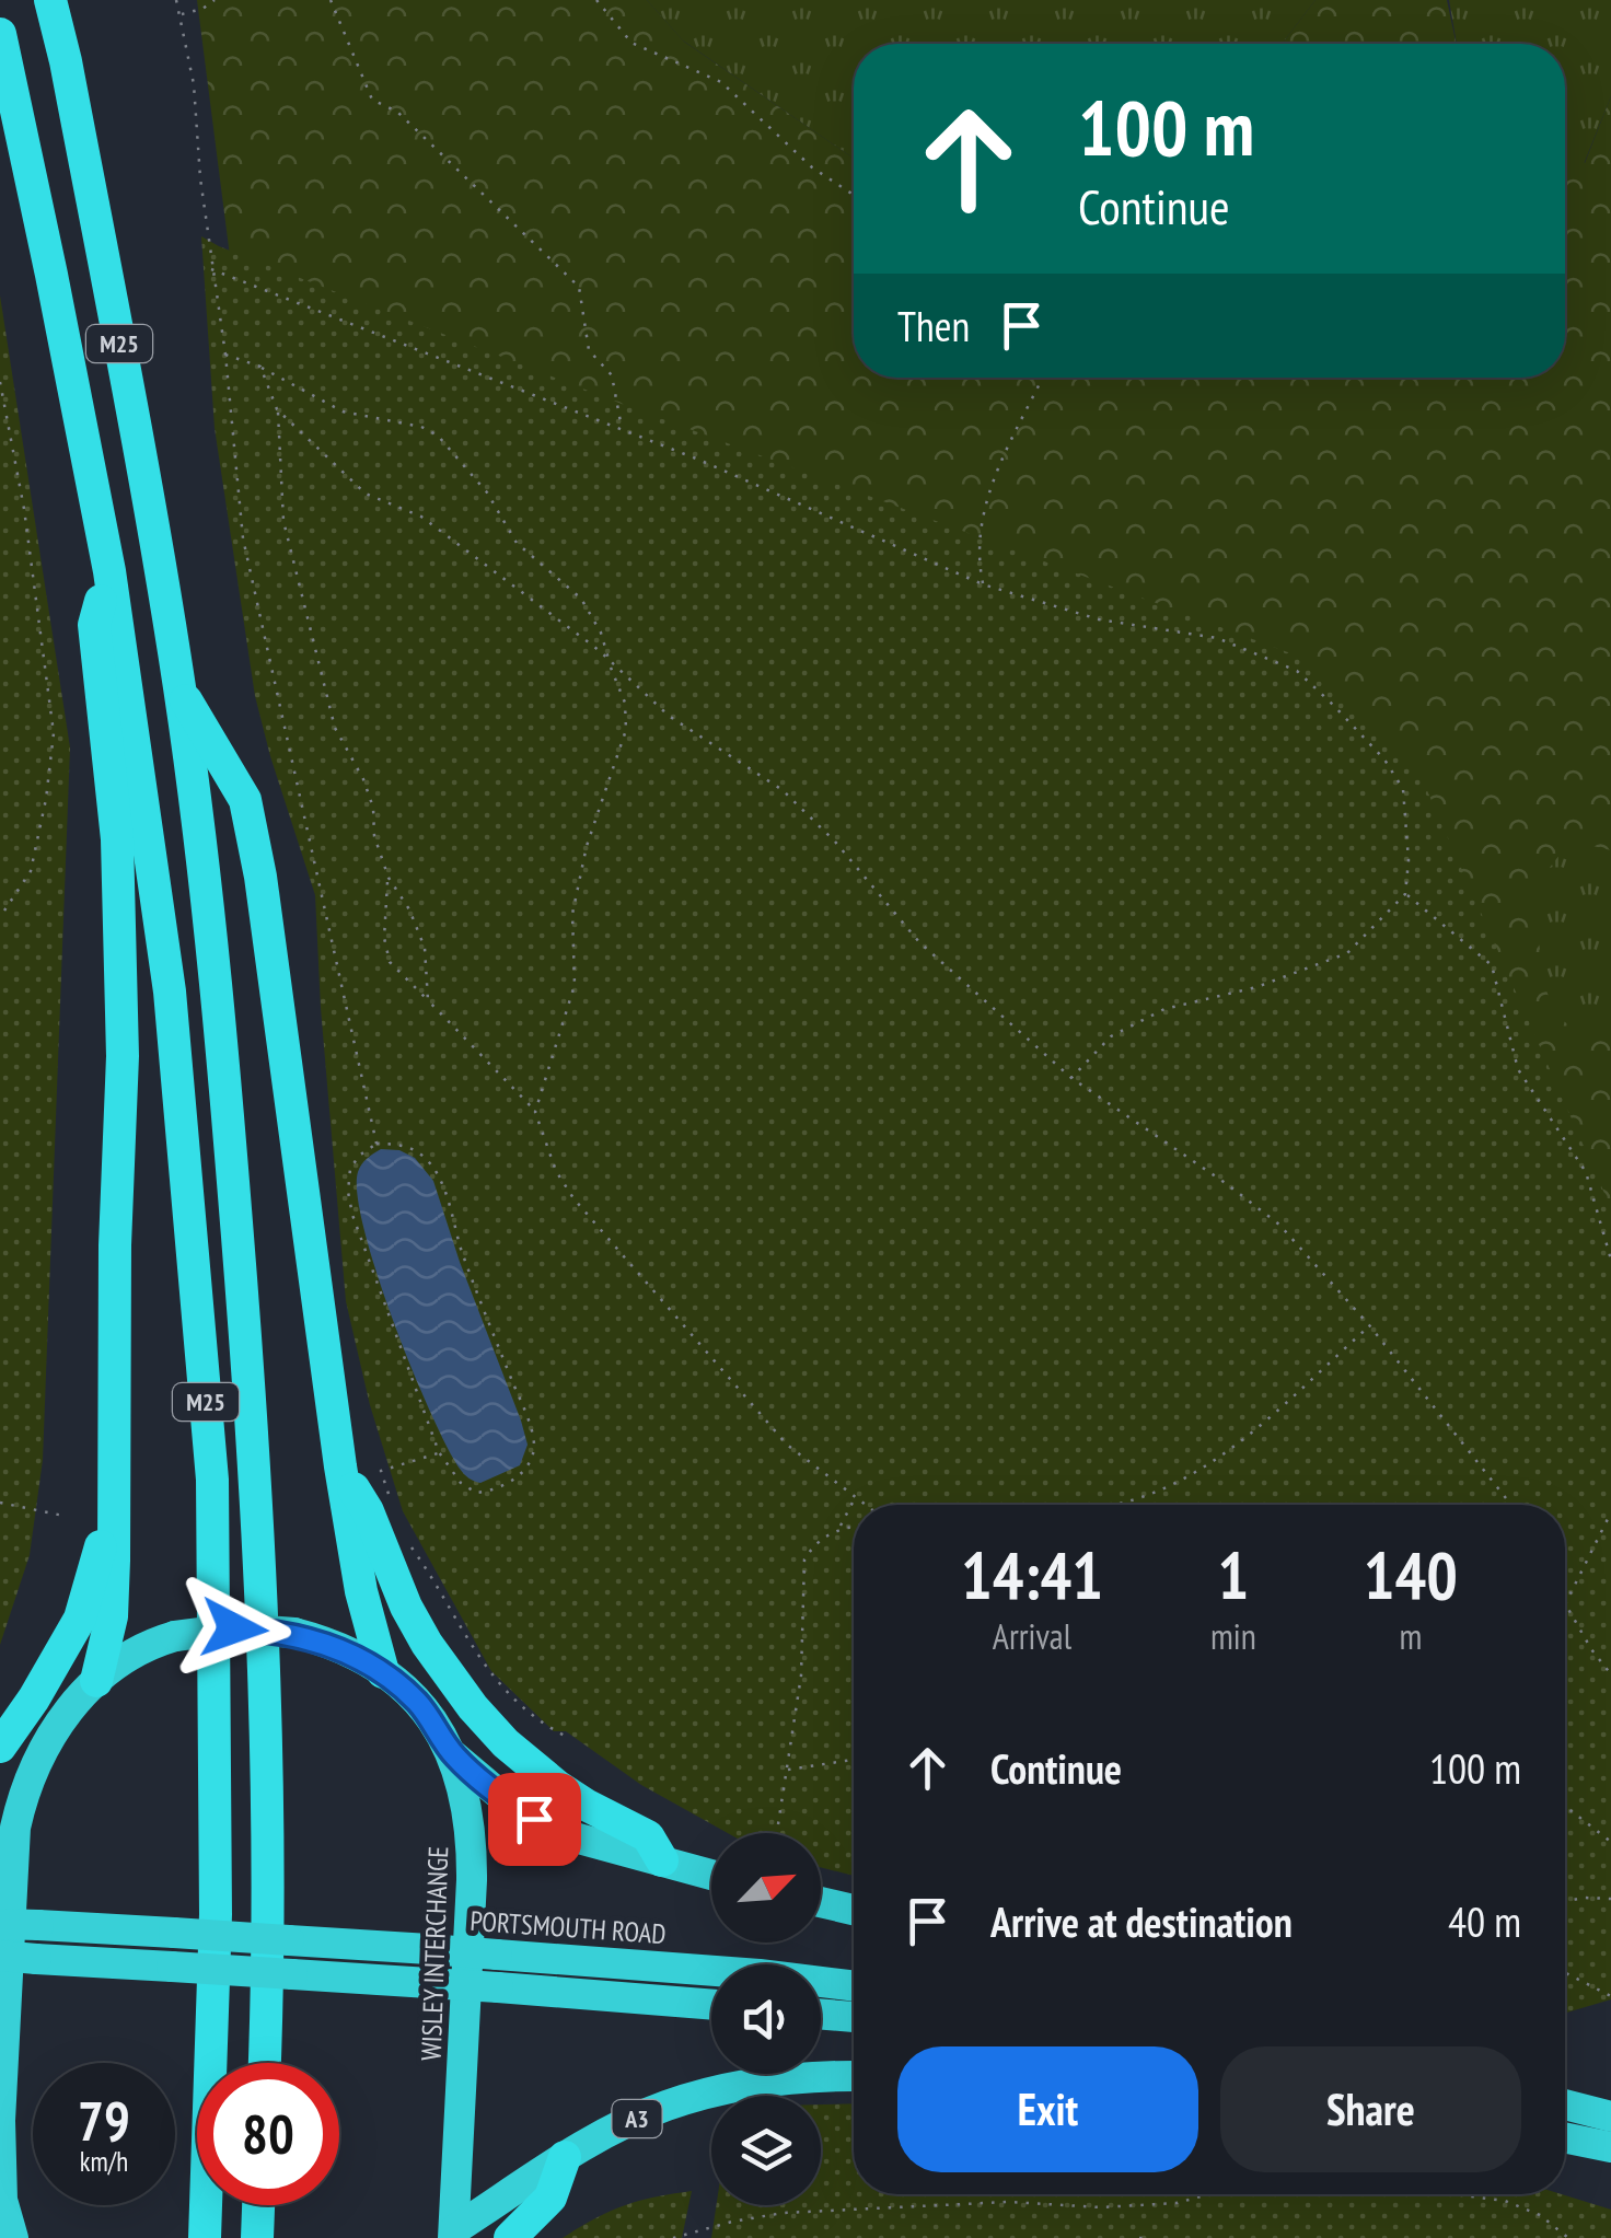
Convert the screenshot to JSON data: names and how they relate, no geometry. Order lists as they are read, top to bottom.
{
  "streets": {
    "highway": [
      "M25",
      "PORTSMOUTH ROAD",
      "WISLEY INTERCHANGE",
      "A3"
    ]
  },
  "crossings": [
    ["M25", "WISLEY INTERCHANGE"],
    ["WISLEY INTERCHANGE", "A3"]
  ],
  "north": "top right",
  "page": {
    "turn": ["100 m", "Continue"],
    "then": "Then",
    "eta": [
      "14:41",
      "Arrival",
      "1",
      "min",
      "140",
      "m"
    ],
    "list": [
      {
        "name": "Continue",
        "value": "100 m"
      },
      {
        "name": "Arrive at destination",
        "value": "40 m"
      }
    ],
    "buttons": ["Exit", "Share"],
    "speed": "79 km/h",
    "limit": "80"
  }
}
